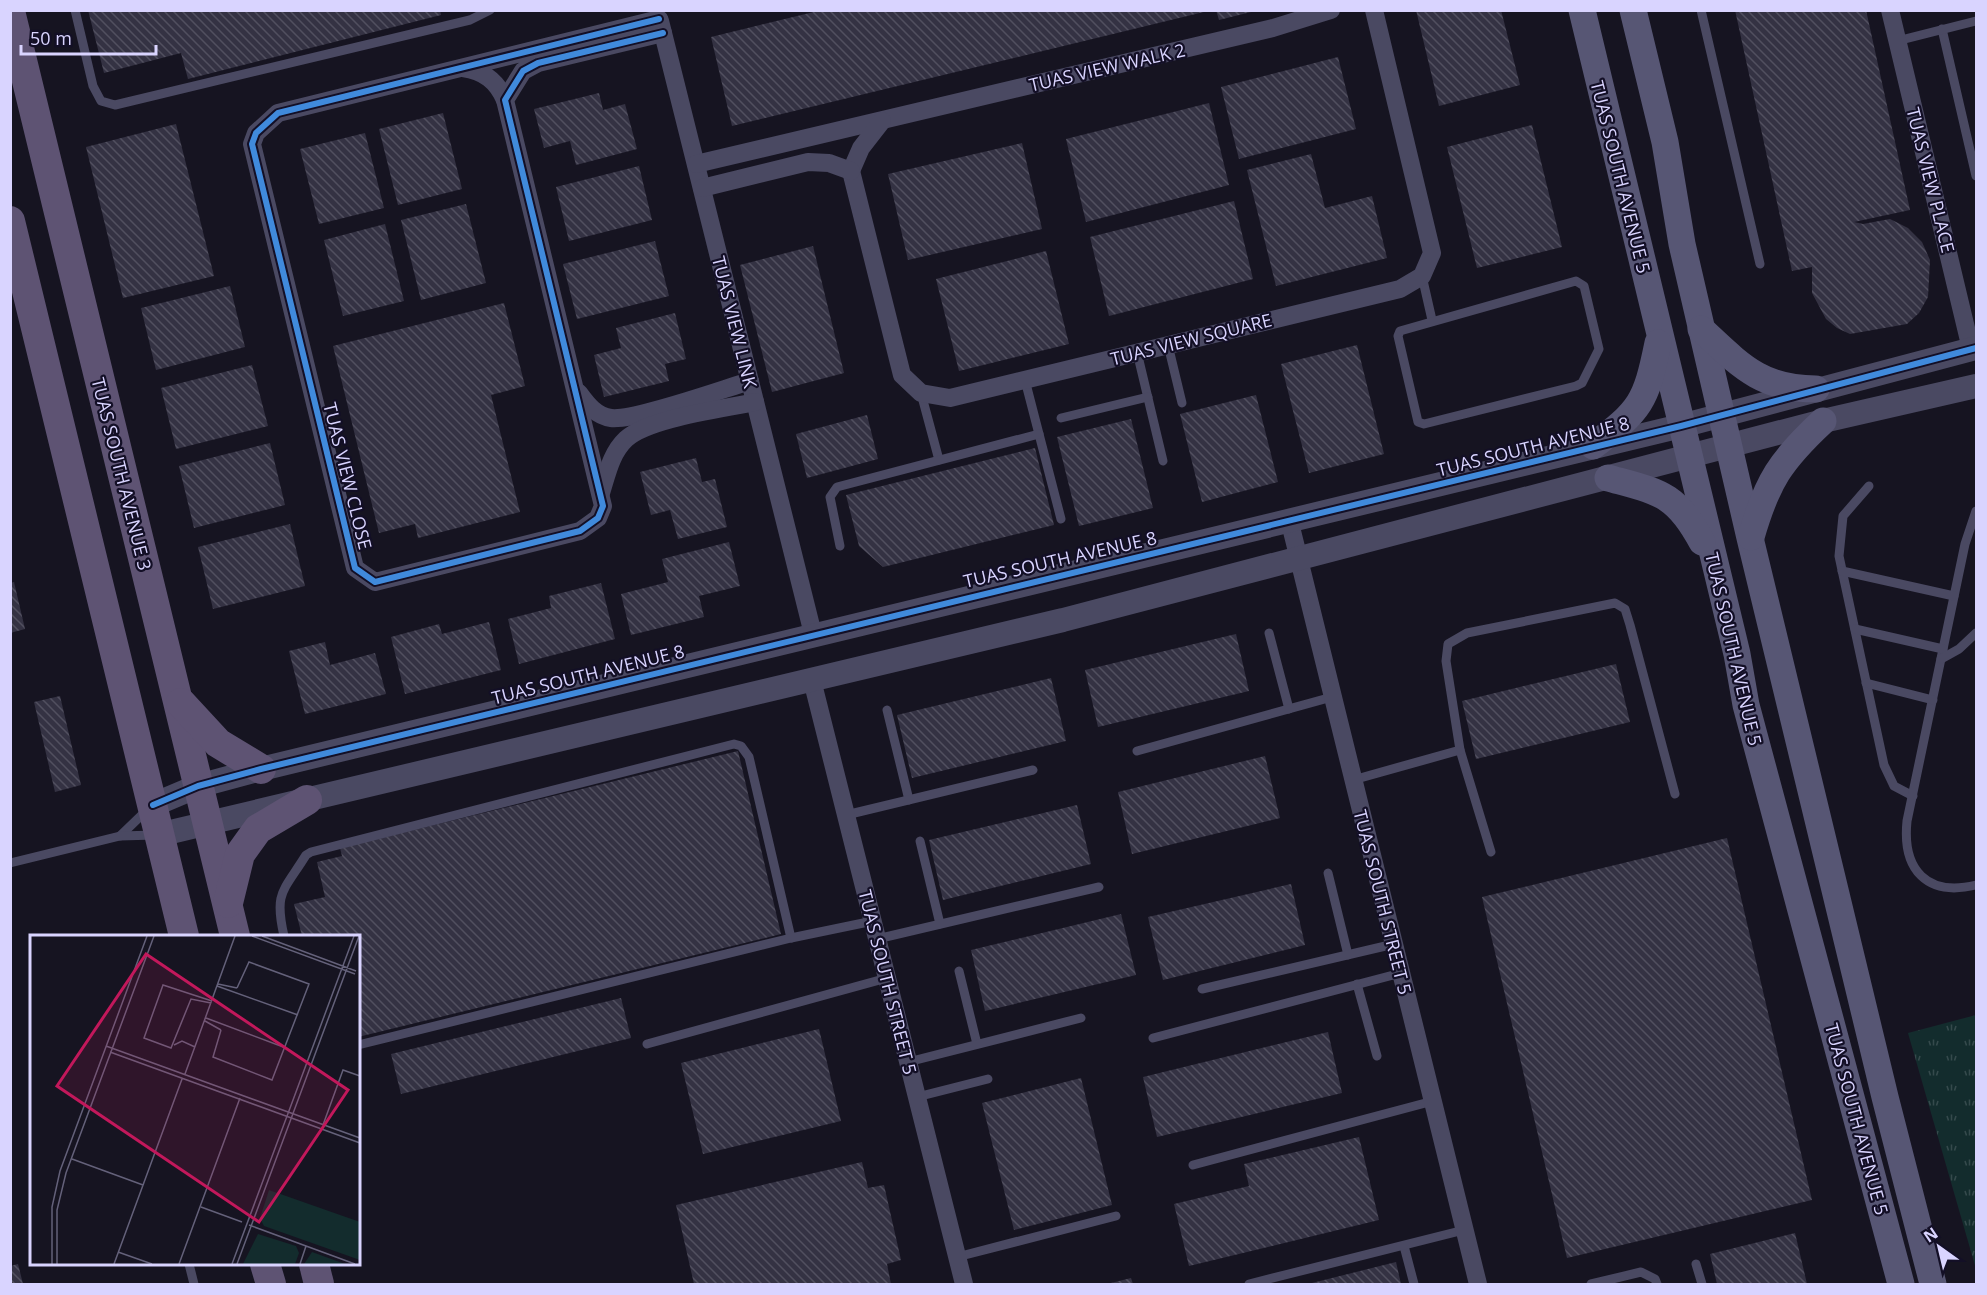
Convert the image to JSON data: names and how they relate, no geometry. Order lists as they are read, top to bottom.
{
  "streets": {
    "main road": ["TUAS SOUTH AVENUE 5", "TUAS SOUTH AVENUE 3"],
    "street": [
      "TUAS VIEW WALK 2",
      "TUAS VIEW PLACE",
      "TUAS VIEW LINK",
      "TUAS VIEW SQUARE",
      "TUAS SOUTH AVENUE 8",
      "TUAS VIEW CLOSE",
      "TUAS SOUTH STREET 5"
    ]
  },
  "crossings": [
    ["TUAS VIEW WALK 2", "TUAS VIEW LINK"],
    ["TUAS SOUTH AVENUE 5", "TUAS SOUTH AVENUE 8"],
    ["TUAS VIEW PLACE", "TUAS SOUTH AVENUE 8"],
    ["TUAS VIEW LINK", "TUAS SOUTH AVENUE 8"],
    ["TUAS VIEW LINK", "TUAS VIEW CLOSE"],
    ["TUAS SOUTH AVENUE 8", "TUAS SOUTH AVENUE 3"],
    ["TUAS SOUTH AVENUE 8", "TUAS SOUTH STREET 5"]
  ],
  "scale_bar": "50 m",
  "north": "top left"
}
